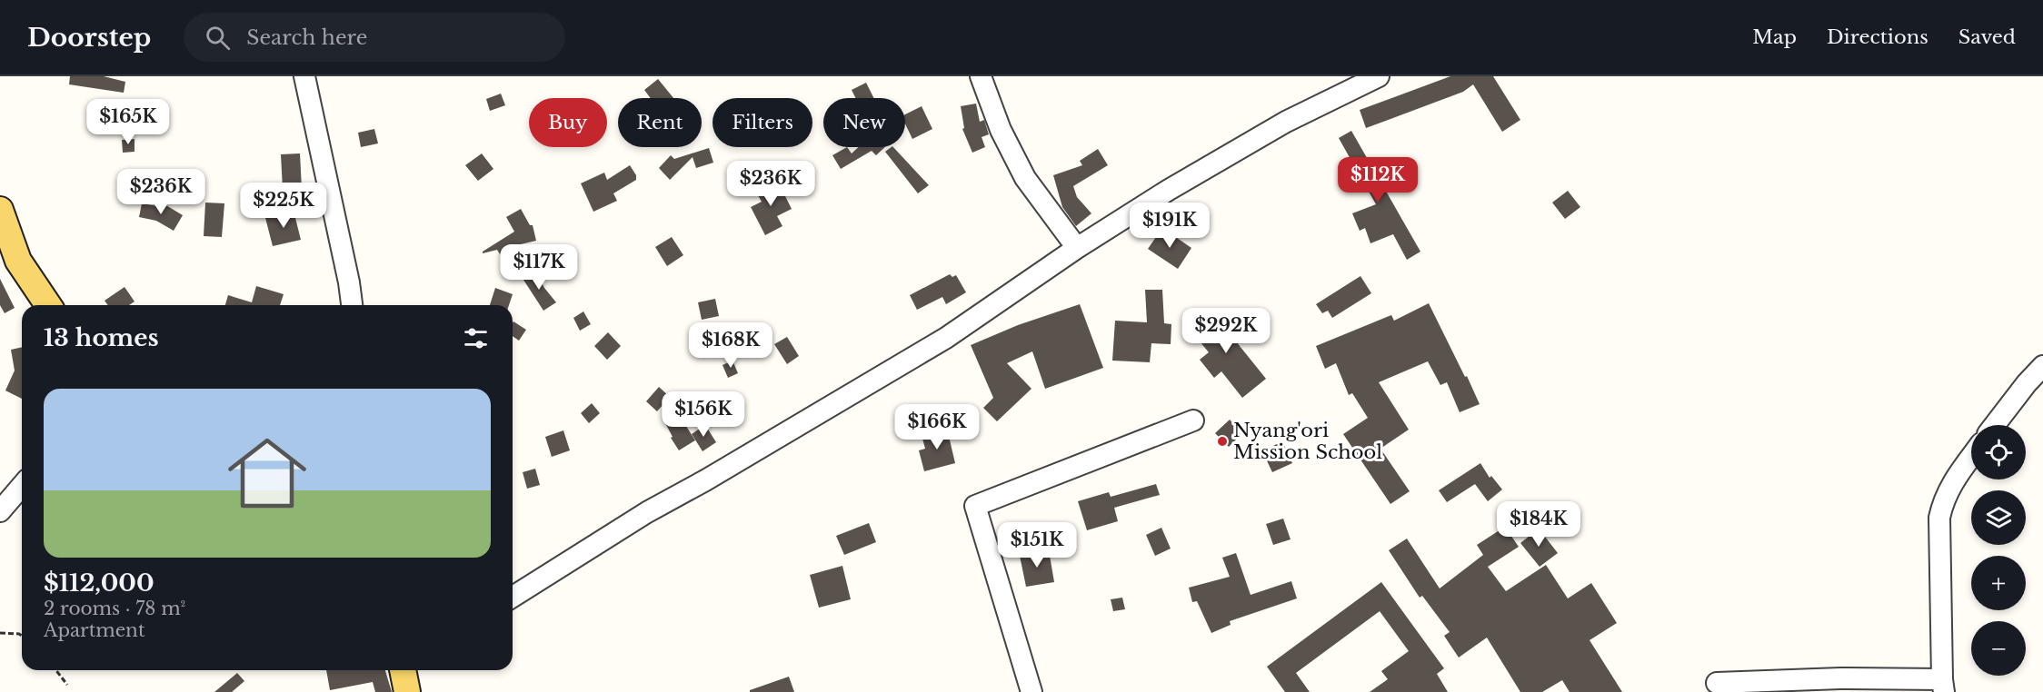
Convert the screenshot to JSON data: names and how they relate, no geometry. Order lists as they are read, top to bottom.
{
  "places": ["Nyang'ori Mission School"],
  "page": {
    "header": "Doorstep",
    "search": "Search here",
    "nav": ["Map", "Directions", "Saved"],
    "chip": [
      "Buy",
      "Rent",
      "Filters",
      "New"
    ],
    "price": [
      "$165K",
      "$112K",
      "$236K",
      "$236K",
      "$225K",
      "$191K",
      "$117K",
      "$292K",
      "$168K",
      "$156K",
      "$166K",
      "$184K",
      "$151K"
    ],
    "heading": "13 homes",
    "list": [
      {
        "name": "$112,000",
        "note": "2 rooms · 78 m² · Apartment"
      }
    ],
    "map_buttons": ["+", "−"]
  }
}
